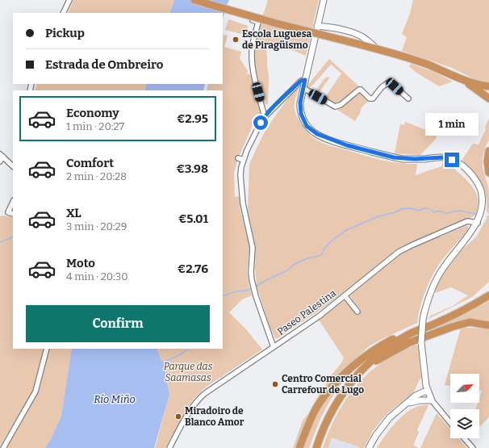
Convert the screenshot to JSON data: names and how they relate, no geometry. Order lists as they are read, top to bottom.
{
  "streets": {
    "street": ["Paseo Palestina"]
  },
  "water": ["Río Miño"],
  "parks": ["Parque das Saamasas"],
  "places": ["Escola Luguesa de Piragüismo", "Centro Comercial Carrefour de Lugo", "Miradoiro de Blanco Amor"],
  "north": "top right",
  "page": {
    "banner": ["Pickup", "Estrada de Ombreiro"],
    "list": [
      {
        "name": "Economy",
        "note": "1 min · 20:27",
        "value": "€2.95"
      },
      {
        "name": "Comfort",
        "note": "2 min · 20:28",
        "value": "€3.98"
      },
      {
        "name": "XL",
        "note": "3 min · 20:29",
        "value": "€5.01"
      },
      {
        "name": "Moto",
        "note": "4 min · 20:30",
        "value": "€2.76"
      }
    ],
    "bubble": "1 min",
    "buttons": "Confirm"
  }
}
